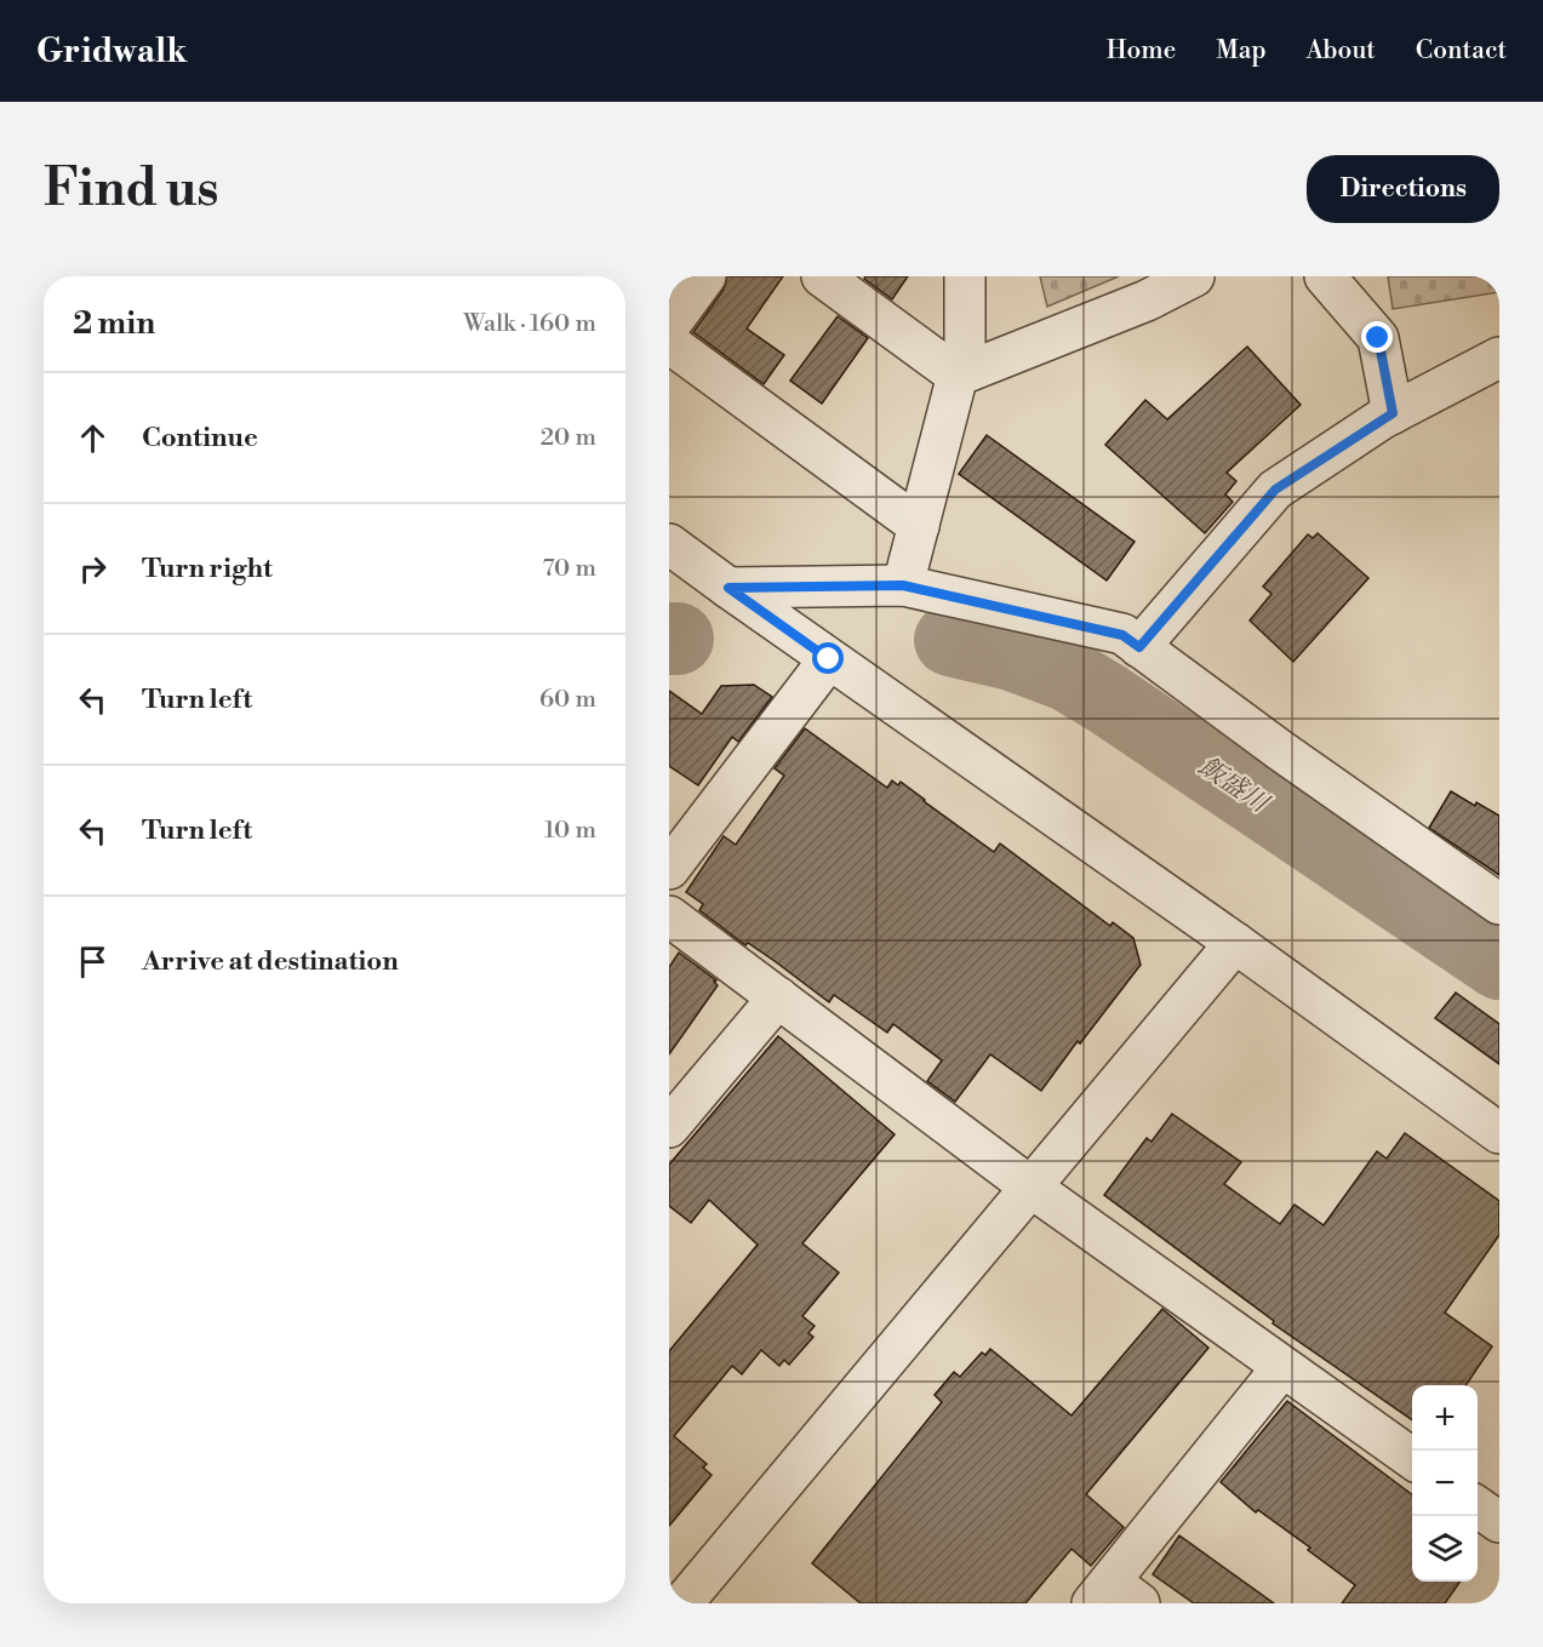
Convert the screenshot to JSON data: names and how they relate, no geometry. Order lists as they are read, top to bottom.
{
  "water": ["飯盛川"],
  "page": {
    "header": "Gridwalk",
    "nav": [
      "Home",
      "Map",
      "About",
      "Contact"
    ],
    "buttons": "Directions",
    "title": "Find us",
    "heading": ["2 min", "Walk · 160 m"],
    "list": [
      ["Continue", "20 m"],
      ["Turn right", "70 m"],
      ["Turn left", "60 m"],
      ["Turn left", "10 m"],
      "Arrive at destination"
    ],
    "map_buttons": ["+", "−"]
  }
}
